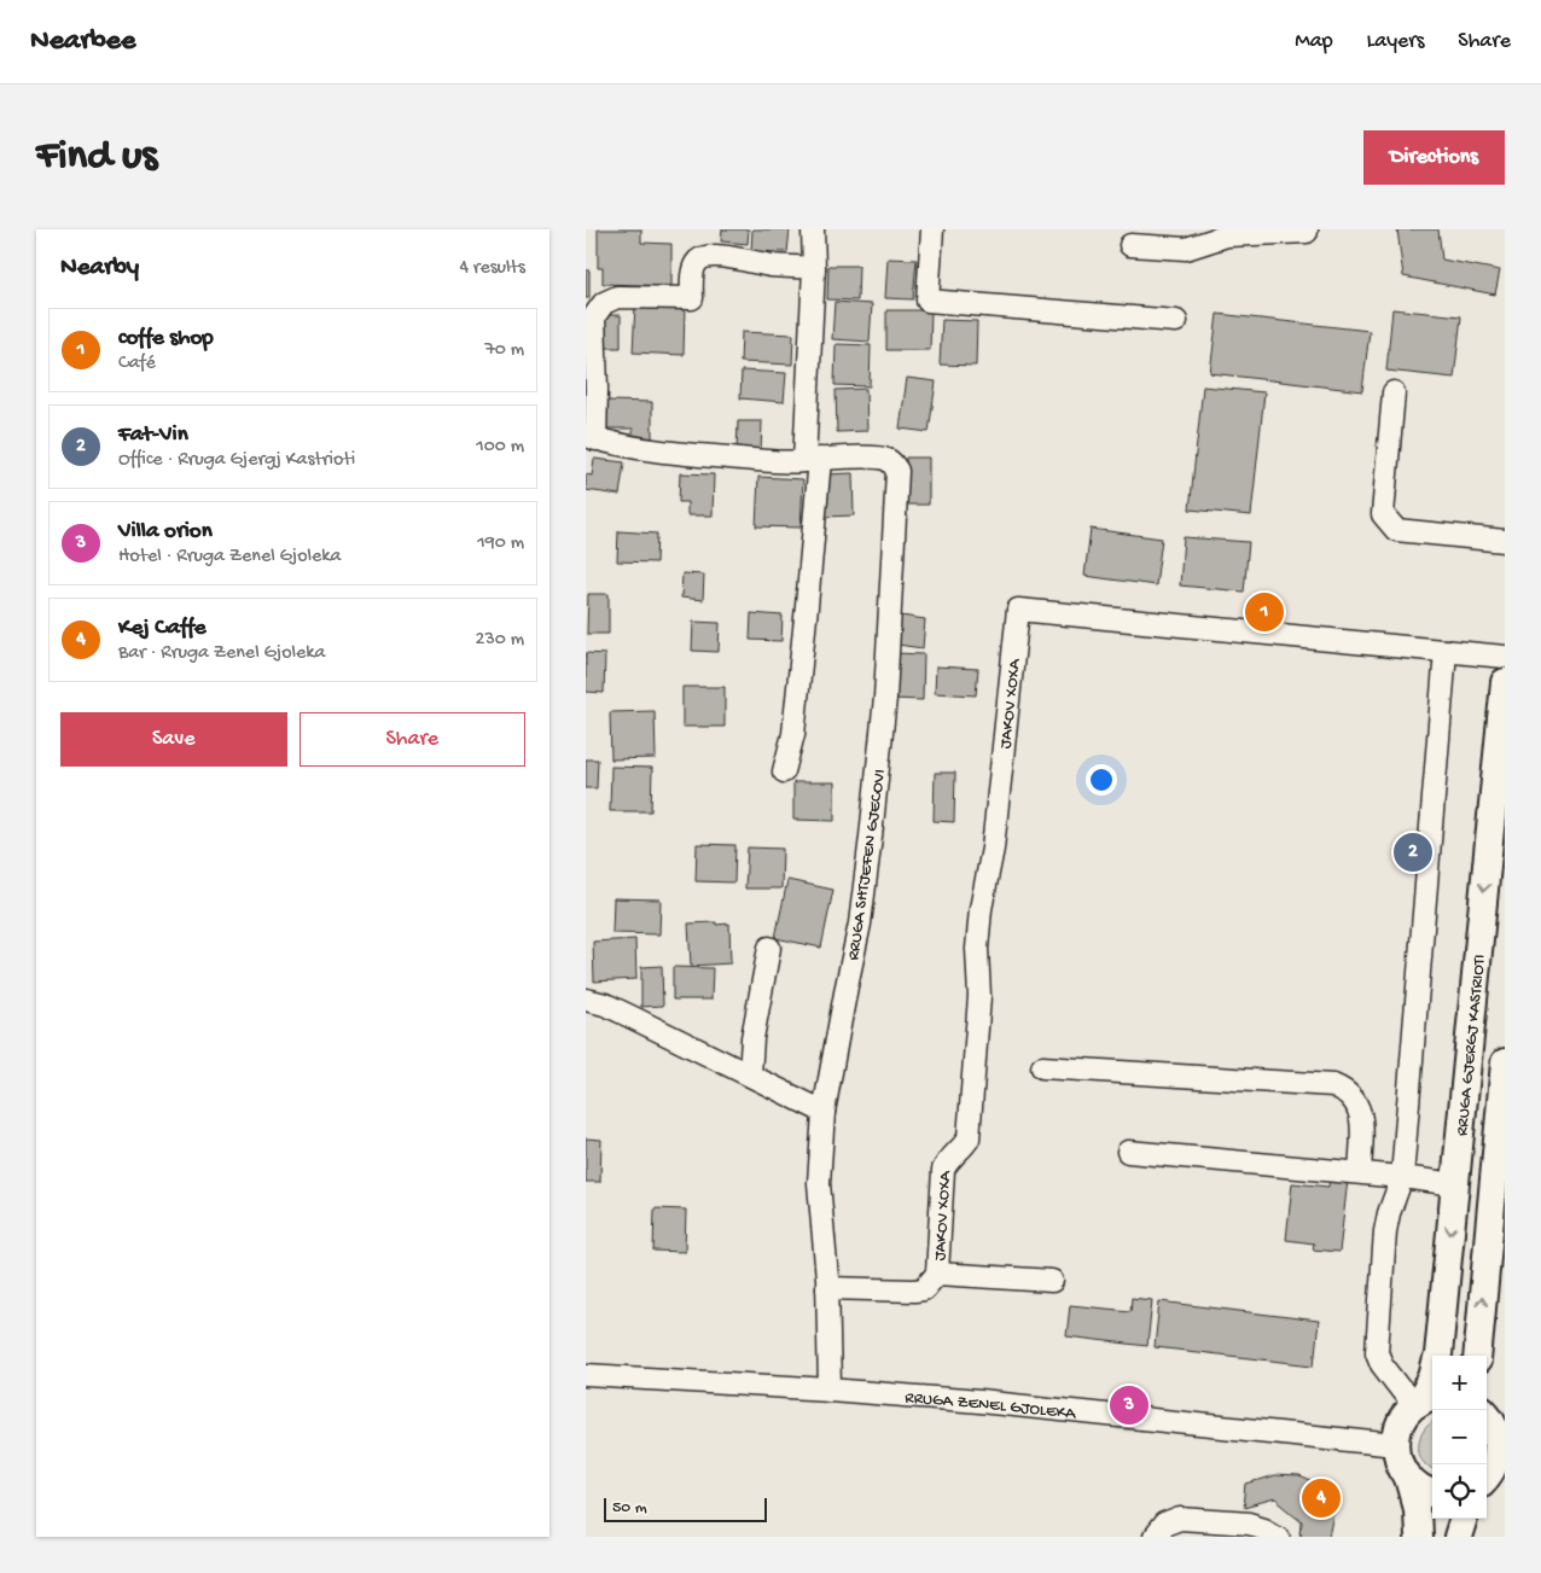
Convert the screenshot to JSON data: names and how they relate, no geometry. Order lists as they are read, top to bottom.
{
  "streets": {
    "main road": ["RRUGA GJERGJ KASTRIOTI"],
    "street": ["JAKOV XOXA", "RRUGA SHTJEFEN GJECOVI", "RRUGA ZENEL GJOLEKA"]
  },
  "crossings": [
    ["RRUGA SHTJEFEN GJECOVI", "RRUGA ZENEL GJOLEKA"],
    ["RRUGA GJERGJ KASTRIOTI", "RRUGA ZENEL GJOLEKA"]
  ],
  "scale_bar": "50 m",
  "page": {
    "header": "Nearbee",
    "nav": ["Map", "Layers", "Share"],
    "buttons": [
      "Directions",
      ["Save", "Share"]
    ],
    "title": "Find us",
    "heading": ["Nearby", "4 results"],
    "list": [
      {
        "mark": "1",
        "name": "coffe shop",
        "note": "Café",
        "value": "70 m"
      },
      {
        "mark": "2",
        "name": "Fat-Vin",
        "note": "Office · Rruga Gjergj Kastrioti",
        "value": "100 m"
      },
      {
        "mark": "3",
        "name": "Villa orion",
        "note": "Hotel · Rruga Zenel Gjoleka",
        "value": "190 m"
      },
      {
        "mark": "4",
        "name": "Kej Caffe",
        "note": "Bar · Rruga Zenel Gjoleka",
        "value": "230 m"
      }
    ],
    "pins": [
      "1",
      "2",
      "3",
      "4"
    ],
    "map_buttons": ["+", "−"],
    "scale": "50 m"
  }
}
